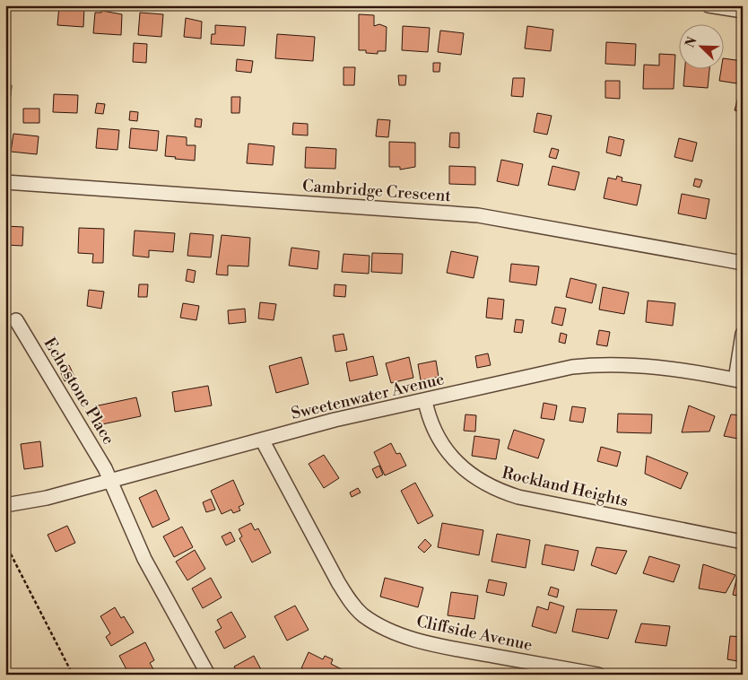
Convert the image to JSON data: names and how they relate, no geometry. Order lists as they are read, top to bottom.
{
  "streets": {
    "street": [
      "Cambridge Crescent",
      "Echostone Place",
      "Sweetenwater Avenue",
      "Rockland Heights",
      "Cliffside Avenue"
    ]
  },
  "crossings": [
    ["Echostone Place", "Sweetenwater Avenue"],
    ["Sweetenwater Avenue", "Rockland Heights"],
    ["Sweetenwater Avenue", "Cliffside Avenue"]
  ],
  "north": "top left"
}
